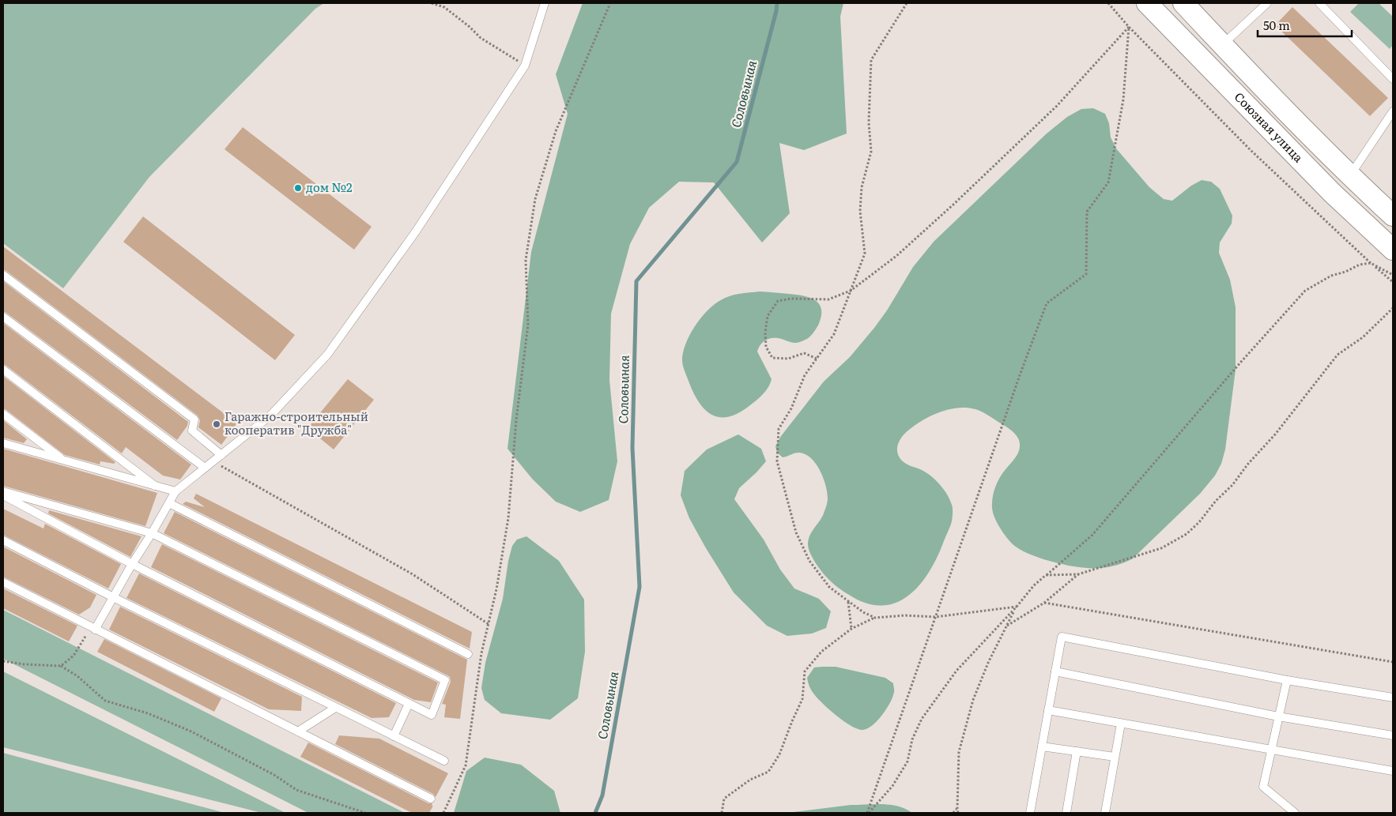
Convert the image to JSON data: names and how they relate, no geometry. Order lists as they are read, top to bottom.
{
  "streets": {
    "main road": ["Союзная улица"]
  },
  "water": ["Соловьиная"],
  "places": ["дом №2", "Гаражно-строительный кооператив \"Дружба\""],
  "scale_bar": "50 m"
}
